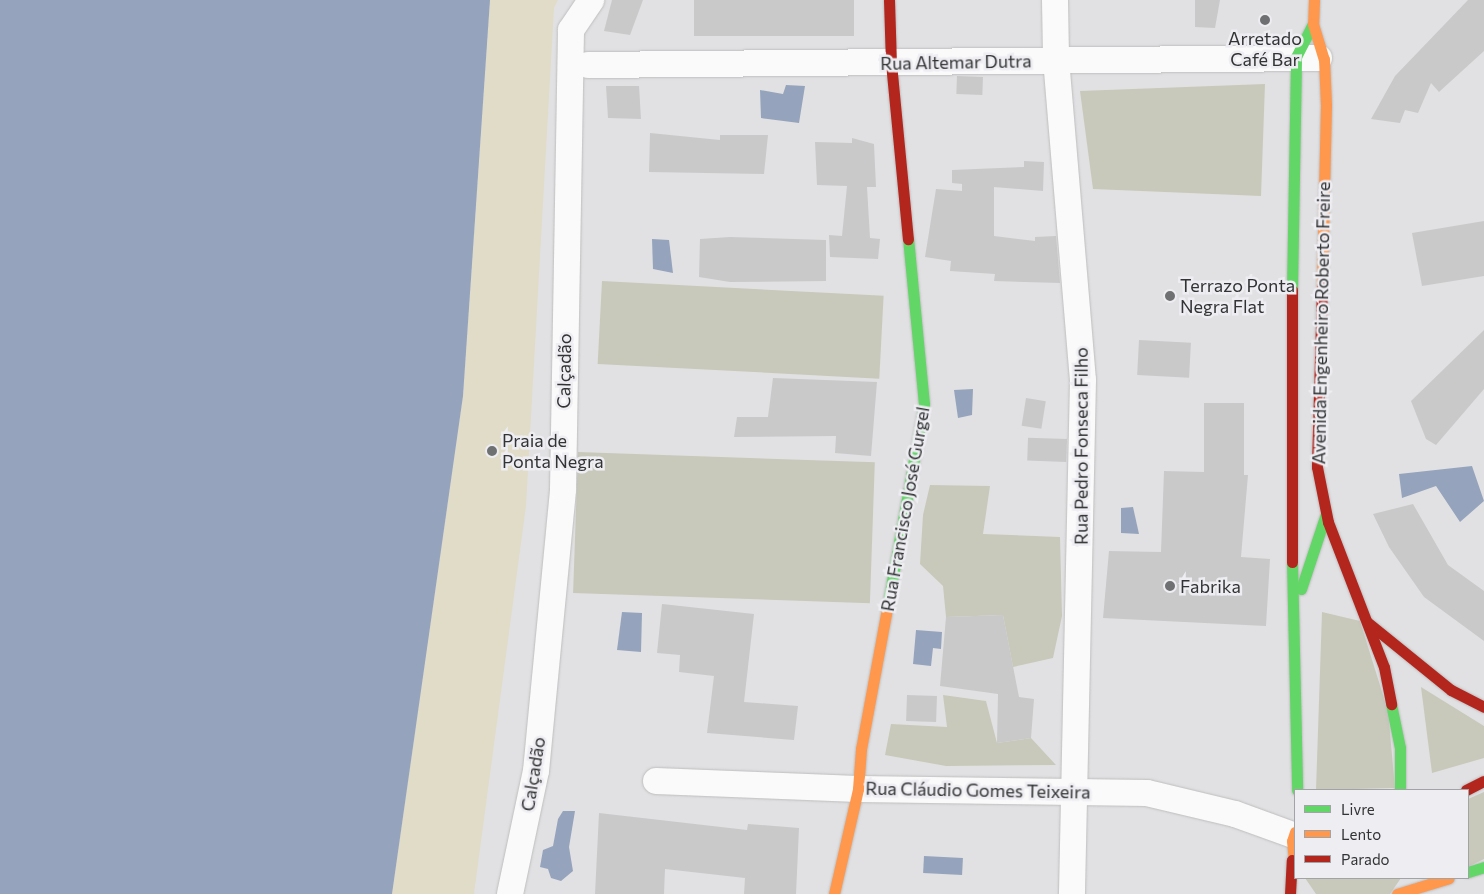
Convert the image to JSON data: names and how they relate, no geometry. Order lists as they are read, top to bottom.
{
  "streets": {
    "main road": ["Avenida Engenheiro Roberto Freire", "Rua Francisco José Gurgel"],
    "street": [
      "Rua Altemar Dutra",
      "Calçadão",
      "Rua Pedro Fonseca Filho",
      "Rua Cláudio Gomes Teixeira"
    ]
  },
  "crossings": [
    ["Rua Altemar Dutra", "Avenida Engenheiro Roberto Freire"],
    ["Rua Altemar Dutra", "Rua Pedro Fonseca Filho"],
    ["Rua Altemar Dutra", "Rua Francisco José Gurgel"],
    ["Rua Pedro Fonseca Filho", "Rua Cláudio Gomes Teixeira"],
    ["Rua Francisco José Gurgel", "Rua Cláudio Gomes Teixeira"]
  ],
  "places": [
    "Arretado Café Bar",
    "Terrazo Ponta Negra Flat",
    "Praia de Ponta Negra",
    "Fabrika"
  ],
  "legend": ["Livre", "Lento", "Parado"]
}
